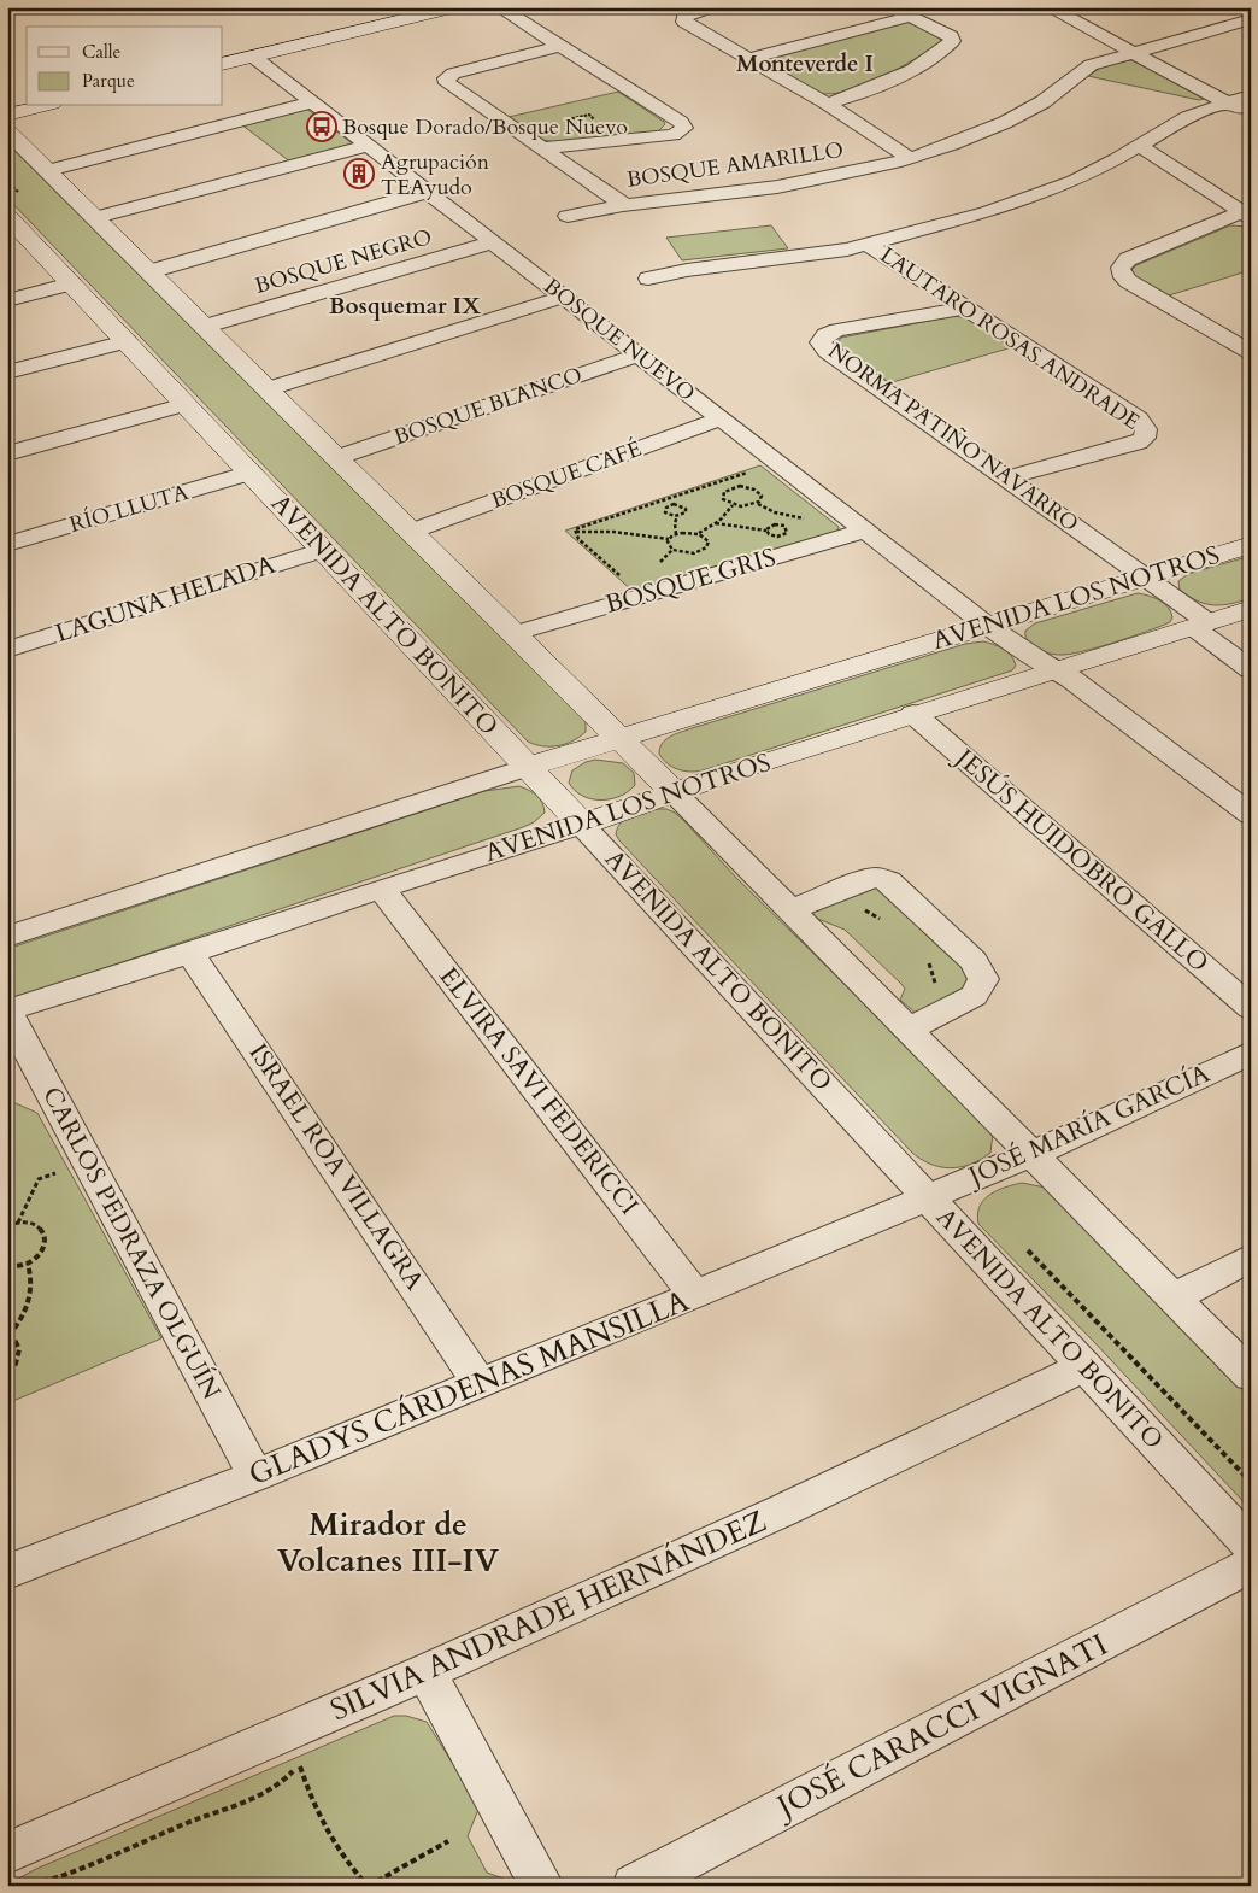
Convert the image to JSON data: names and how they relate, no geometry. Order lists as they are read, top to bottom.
{
  "streets": {
    "street": [
      "BOSQUE AMARILLO",
      "BOSQUE NEGRO",
      "LAUTARO ROSAS ANDRADE",
      "BOSQUE NUEVO",
      "BOSQUE BLANCO",
      "NORMA PATIÑO NAVARRO",
      "BOSQUE CAFÉ",
      "RÍO LLUTA",
      "BOSQUE GRIS",
      "AVENIDA LOS NOTROS",
      "LAGUNA HELADA",
      "AVENIDA ALTO BONITO",
      "JESÚS HUIDOBRO GALLO",
      "ELVIRA SAVI FEDERICCI",
      "JOSÉ MARÍA GARCÍA",
      "ISRAEL ROA VILLAGRA",
      "CARLOS PEDRAZA OLGUÍN",
      "GLADYS CÁRDENAS MANSILLA",
      "SILVIA ANDRADE HERNÁNDEZ",
      "JOSÉ CARACCI VIGNATI"
    ]
  },
  "crossings": [
    ["BOSQUE NEGRO", "BOSQUE NUEVO"],
    ["LAUTARO ROSAS ANDRADE", "NORMA PATIÑO NAVARRO"],
    ["BOSQUE NUEVO", "BOSQUE BLANCO"],
    ["BOSQUE NUEVO", "BOSQUE CAFÉ"],
    ["BOSQUE NUEVO", "BOSQUE GRIS"],
    ["BOSQUE NUEVO", "AVENIDA LOS NOTROS"],
    ["NORMA PATIÑO NAVARRO", "AVENIDA LOS NOTROS"],
    ["RÍO LLUTA", "AVENIDA ALTO BONITO"],
    ["AVENIDA LOS NOTROS", "AVENIDA ALTO BONITO"],
    ["AVENIDA LOS NOTROS", "JESÚS HUIDOBRO GALLO"],
    ["AVENIDA LOS NOTROS", "ELVIRA SAVI FEDERICCI"],
    ["AVENIDA LOS NOTROS", "ISRAEL ROA VILLAGRA"],
    ["AVENIDA LOS NOTROS", "CARLOS PEDRAZA OLGUÍN"],
    ["LAGUNA HELADA", "AVENIDA ALTO BONITO"],
    ["AVENIDA ALTO BONITO", "JOSÉ MARÍA GARCÍA"],
    ["AVENIDA ALTO BONITO", "GLADYS CÁRDENAS MANSILLA"],
    ["AVENIDA ALTO BONITO", "SILVIA ANDRADE HERNÁNDEZ"],
    ["ELVIRA SAVI FEDERICCI", "GLADYS CÁRDENAS MANSILLA"],
    ["JOSÉ MARÍA GARCÍA", "GLADYS CÁRDENAS MANSILLA"],
    ["ISRAEL ROA VILLAGRA", "GLADYS CÁRDENAS MANSILLA"],
    ["CARLOS PEDRAZA OLGUÍN", "GLADYS CÁRDENAS MANSILLA"]
  ],
  "districts": ["Monteverde I", "Bosquemar IX", "Mirador de Volcanes III-IV"],
  "places": {
    "bus stop": ["Bosque Dorado/Bosque Nuevo"],
    "building": ["Agrupación TEAyudo"]
  },
  "legend": ["Calle", "Parque"]
}
